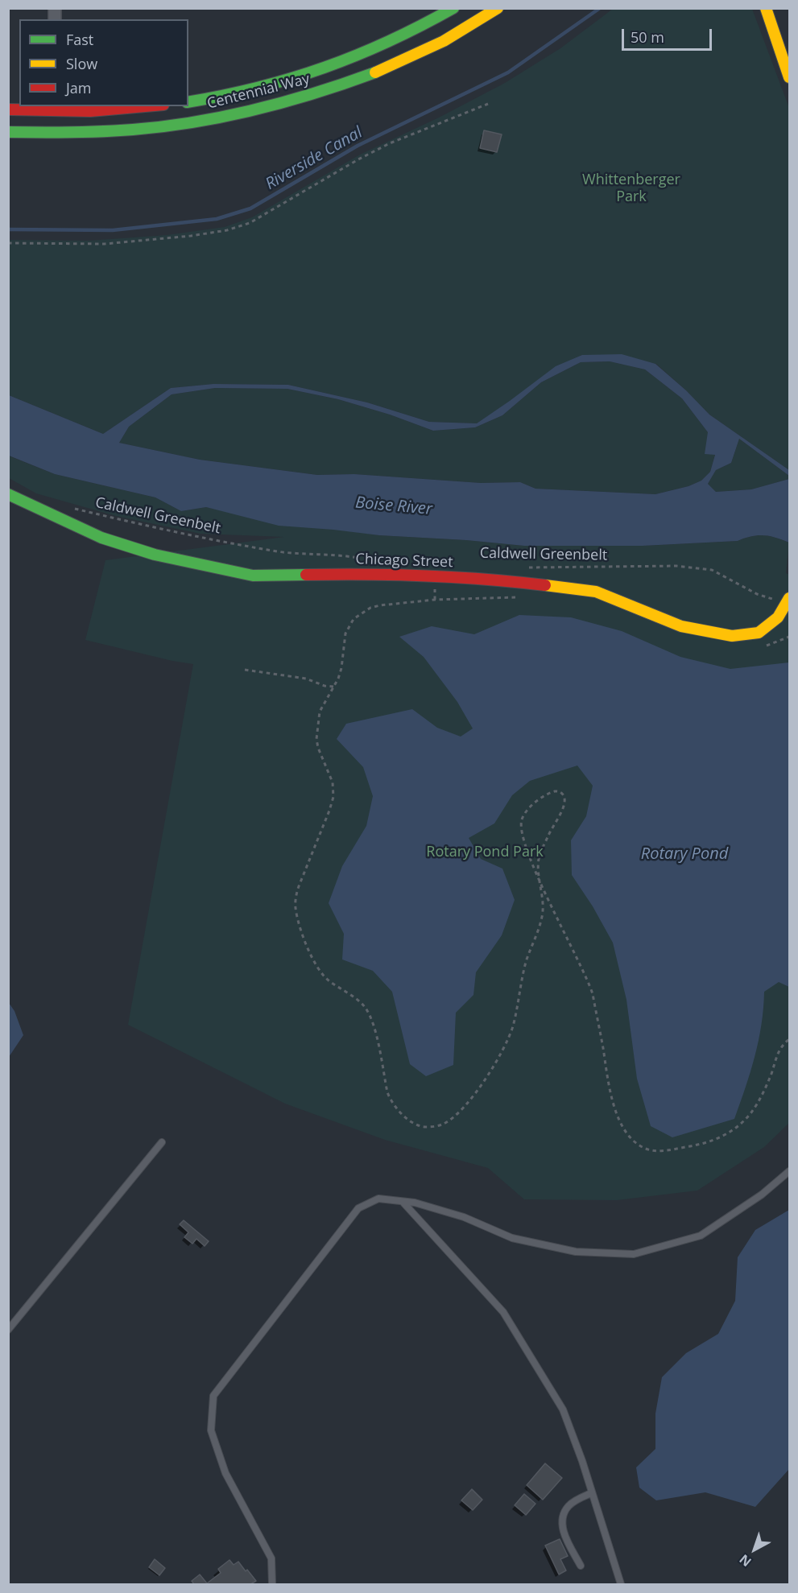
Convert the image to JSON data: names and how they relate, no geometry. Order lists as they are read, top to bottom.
{
  "streets": {
    "main road": ["Centennial Way", "Chicago Street"],
    "path": ["Caldwell Greenbelt"]
  },
  "crossings": [
    ["Caldwell Greenbelt", "Chicago Street"]
  ],
  "water": ["Riverside Canal", "Boise River", "Rotary Pond"],
  "parks": ["Whittenberger Park", "Rotary Pond Park"],
  "legend": ["Fast", "Slow", "Jam"],
  "scale_bar": "50 m",
  "north": "bottom left"
}
